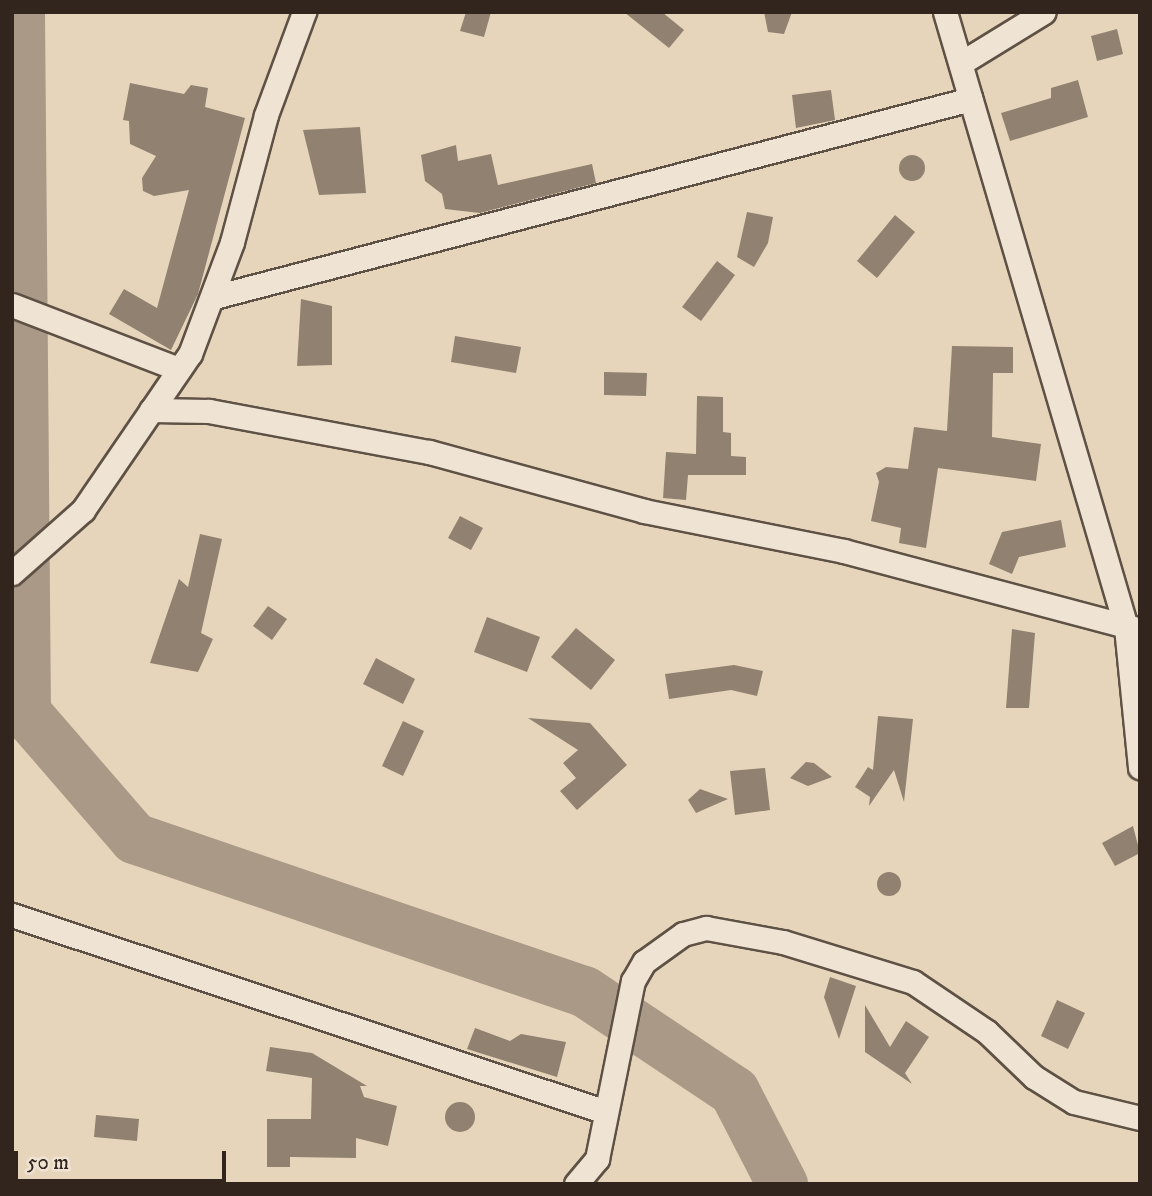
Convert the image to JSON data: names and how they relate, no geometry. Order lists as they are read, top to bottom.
{
  "scale_bar": "50 m"
}
